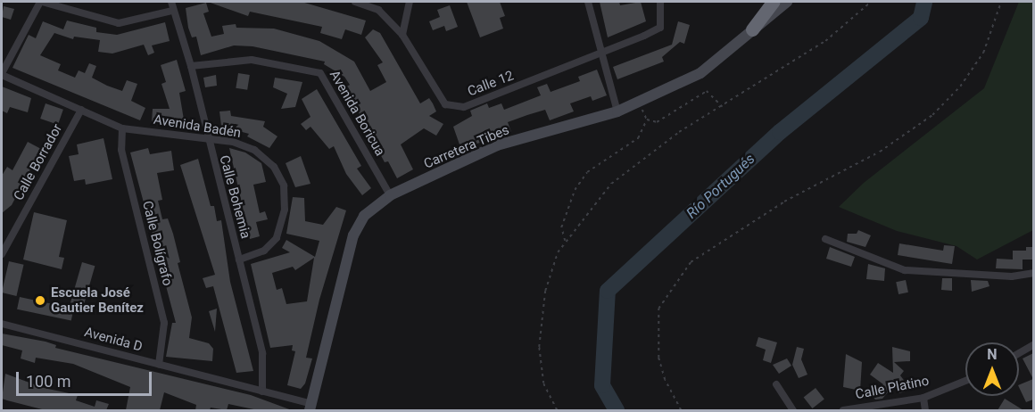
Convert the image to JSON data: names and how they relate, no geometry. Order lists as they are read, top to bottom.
{
  "streets": {
    "street": [
      "Calle 12",
      "Avenida Boricua",
      "Avenida Badén",
      "Carretera Tibes",
      "Calle Borrador",
      "Calle Bohemia",
      "Calle Bolígrafo",
      "Avenida D",
      "Calle Platino"
    ]
  },
  "crossings": [
    ["Avenida Boricua", "Carretera Tibes"],
    ["Avenida Boricua", "Calle Bohemia"],
    ["Avenida Badén", "Calle Borrador"],
    ["Avenida Badén", "Calle Bohemia"],
    ["Avenida Badén", "Calle Bolígrafo"],
    ["Carretera Tibes", "Avenida D"],
    ["Calle Bohemia", "Avenida D"],
    ["Calle Bolígrafo", "Avenida D"]
  ],
  "water": ["Río Portugués"],
  "places": ["Escuela José Gautier Benítez"],
  "scale_bar": "100 m",
  "north": "top"
}
